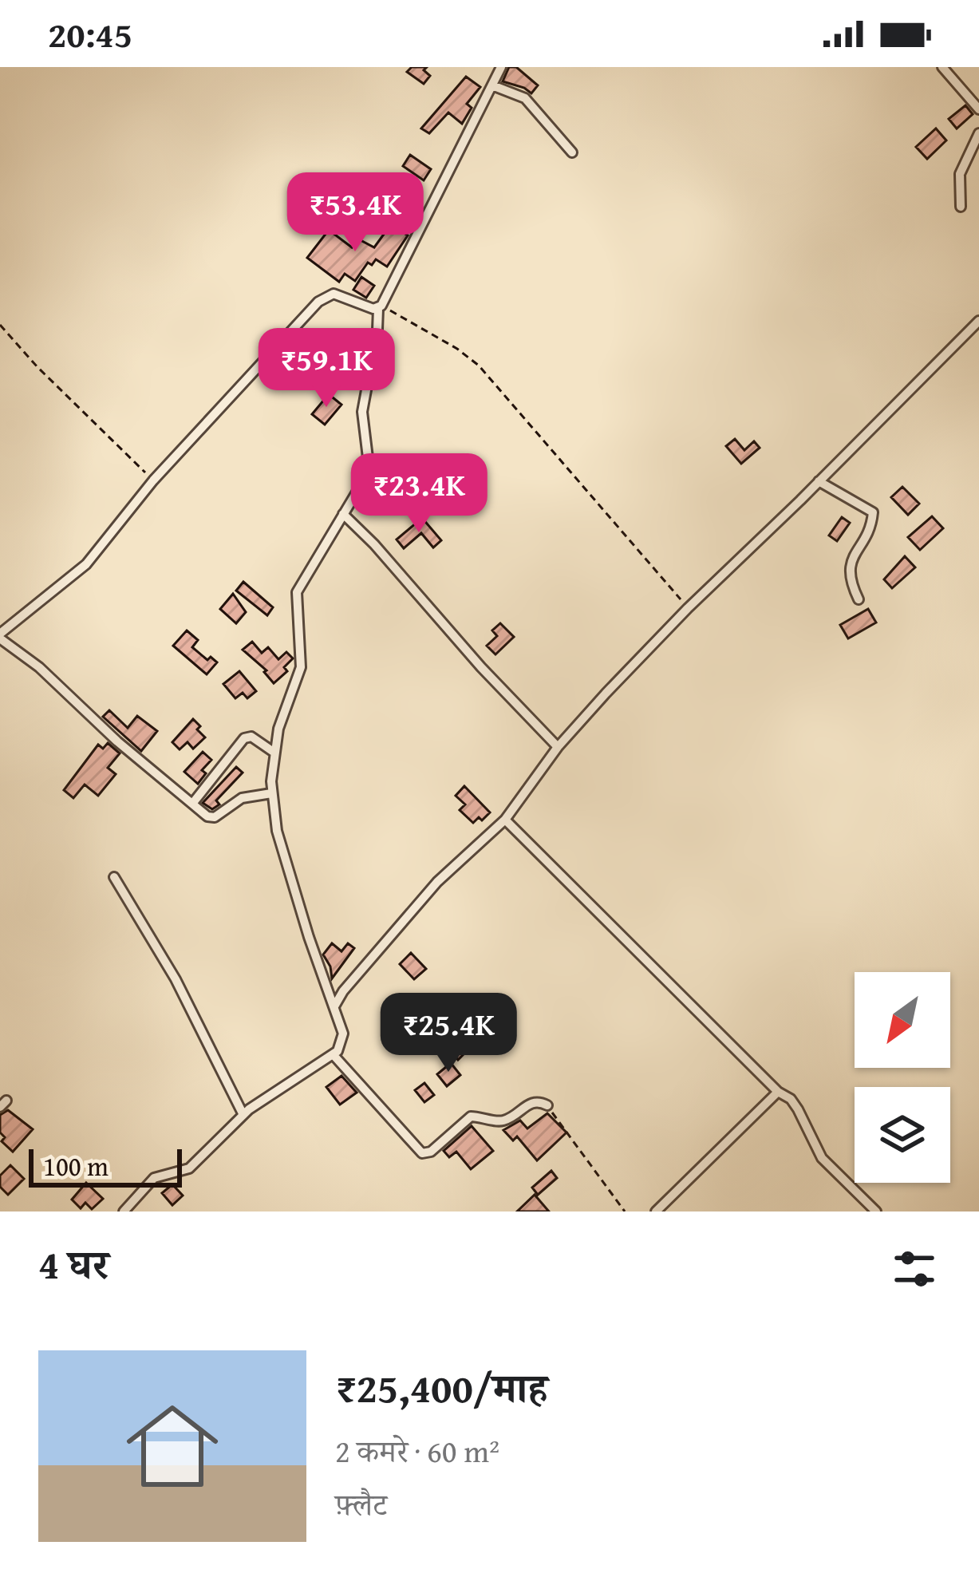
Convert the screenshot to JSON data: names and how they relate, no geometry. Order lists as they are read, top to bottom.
{
  "scale_bar": "100 m",
  "north": "bottom left",
  "page": {
    "status": "20:45",
    "price": [
      "₹53.4K",
      "₹59.1K",
      "₹23.4K",
      "₹25.4K"
    ],
    "scale": "100 m",
    "heading": "4 घर",
    "list": [
      {
        "name": "₹25,400/माह",
        "note": "2 कमरे · 60 m² · फ़्लैट"
      }
    ]
  }
}
